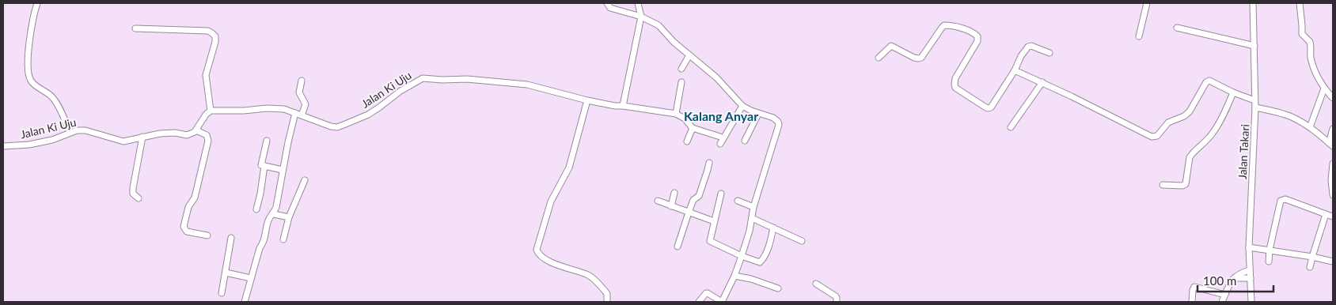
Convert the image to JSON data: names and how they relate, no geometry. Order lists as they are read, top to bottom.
{
  "streets": {
    "street": ["Jalan Ki Uju", "Jalan Takari"]
  },
  "districts": ["Kalang Anyar"],
  "scale_bar": "100 m"
}
